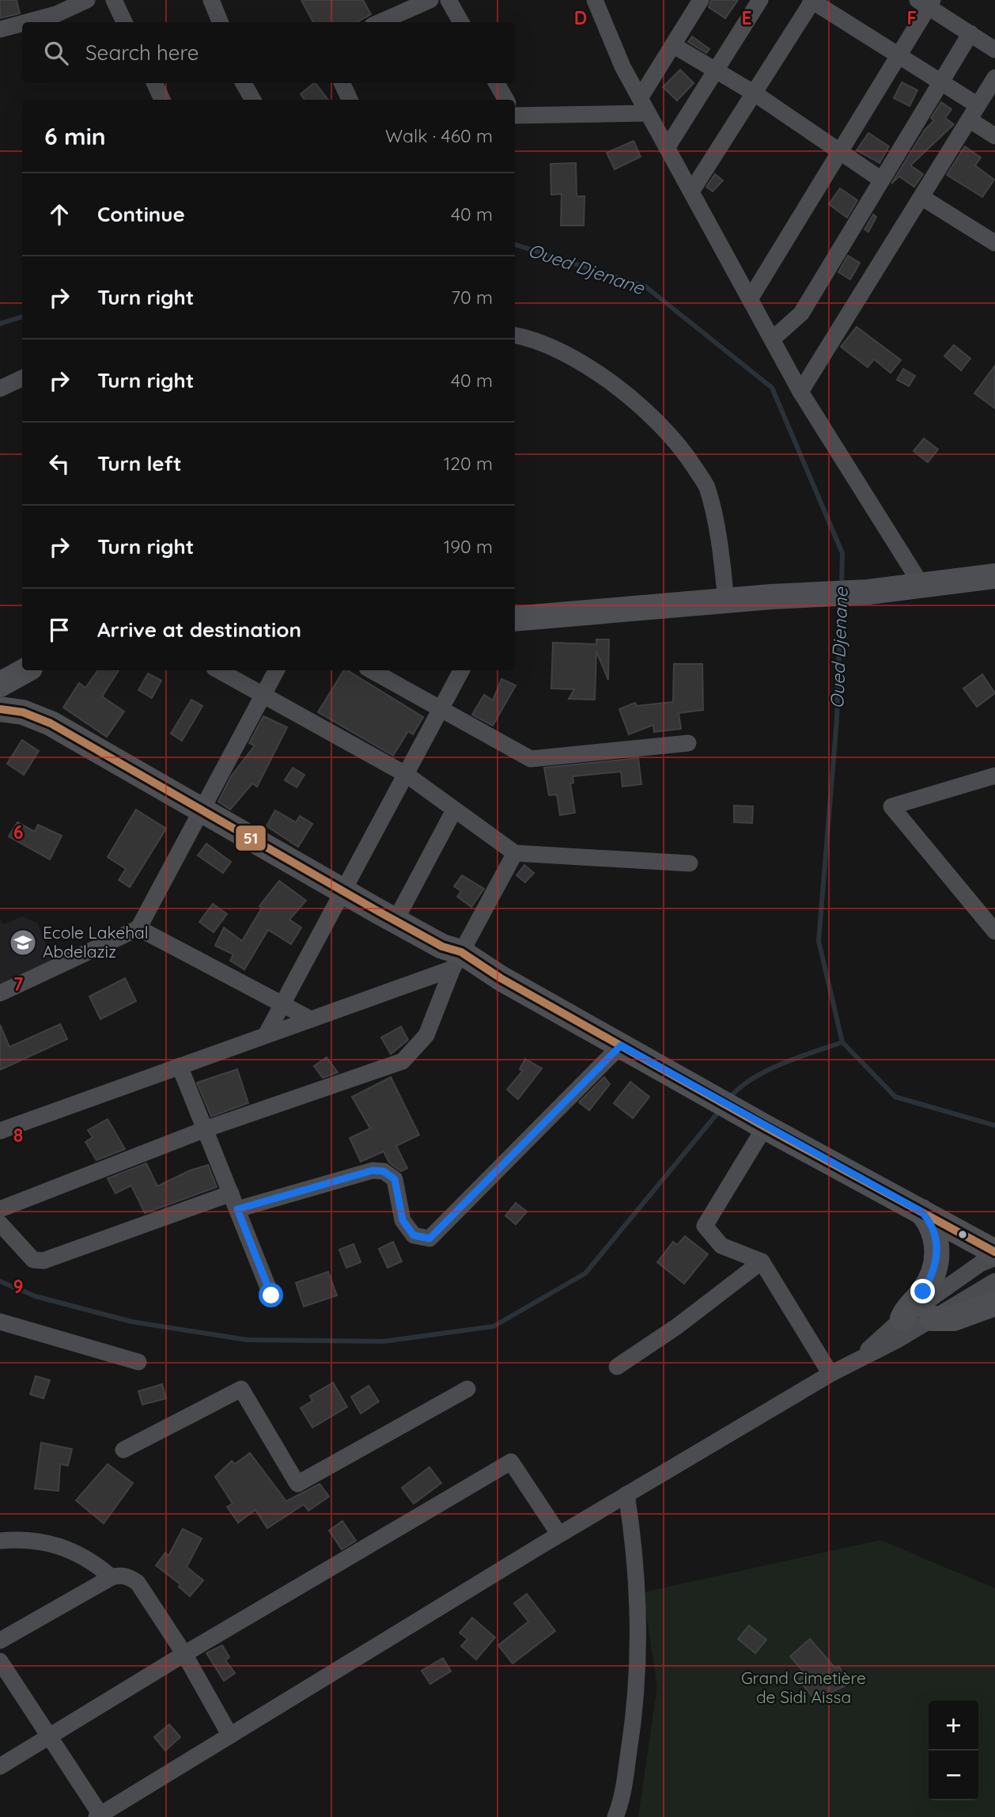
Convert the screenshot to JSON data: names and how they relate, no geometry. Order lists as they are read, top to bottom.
{
  "water": ["Oued Djenane"],
  "parks": ["Grand Cimetière de Sidi Aissa"],
  "places": {
    "school or university": ["Ecole Lakehal Abdelaziz"]
  },
  "lines": ["transit line 51"],
  "page": {
    "search": "Search here",
    "heading": ["6 min", "Walk · 460 m"],
    "list": [
      ["Continue", "40 m"],
      ["Turn right", "70 m"],
      ["Turn right", "40 m"],
      ["Turn left", "120 m"],
      ["Turn right", "190 m"],
      "Arrive at destination"
    ],
    "map_buttons": ["+", "−"]
  },
  "grid": {
    "columns": ["D", "E", "F"],
    "rows": [
      "6",
      "7",
      "8",
      "9"
    ]
  }
}
